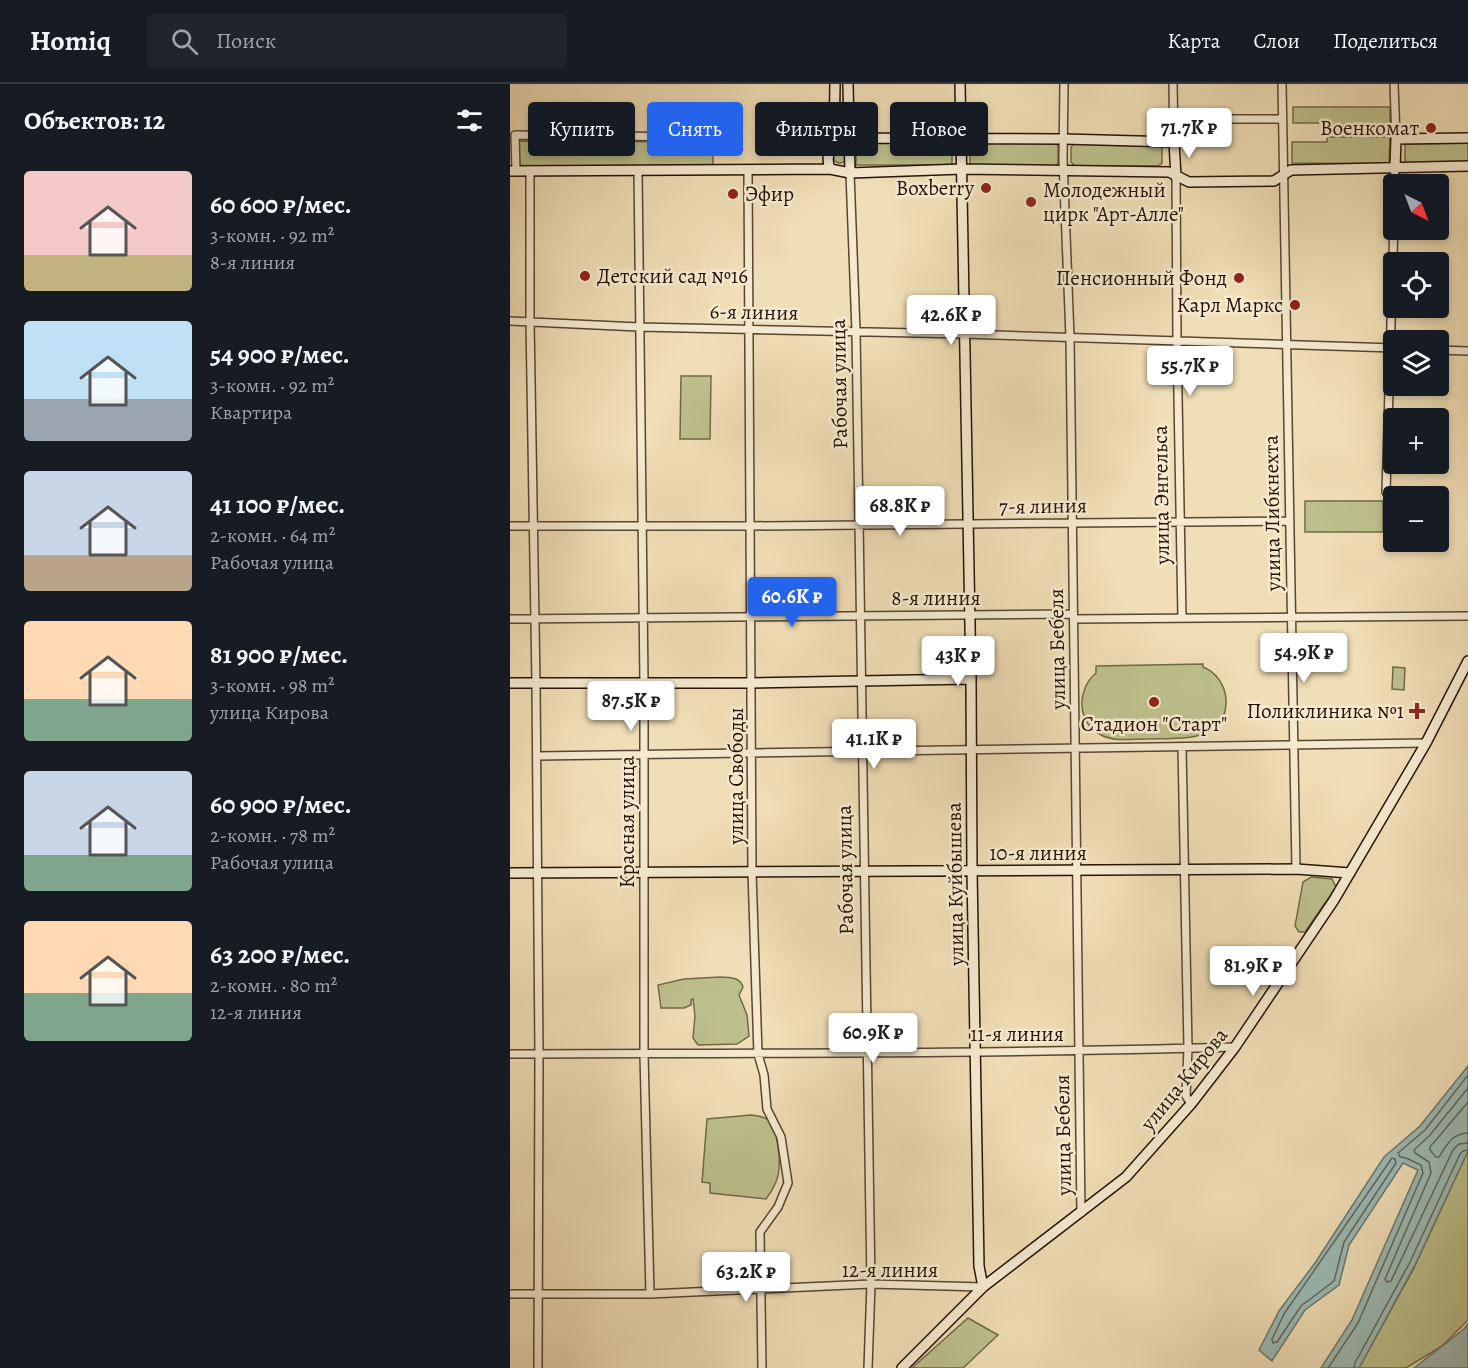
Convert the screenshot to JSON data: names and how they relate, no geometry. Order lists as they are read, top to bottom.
{
  "streets": {
    "street": [
      "6-я линия",
      "Рабочая улица",
      "улица Энгельса",
      "7-я линия",
      "улица Либкнехта",
      "8-я линия",
      "улица Бебеля",
      "улица Свободы",
      "Красная улица",
      "10-я линия",
      "улица Куйбышева",
      "11-я линия",
      "улица Кирова",
      "12-я линия"
    ]
  },
  "crossings": [
    ["6-я линия", "Рабочая улица"],
    ["6-я линия", "улица Энгельса"],
    ["6-я линия", "улица Либкнехта"],
    ["6-я линия", "улица Бебеля"],
    ["6-я линия", "улица Свободы"],
    ["6-я линия", "Красная улица"],
    ["6-я линия", "улица Куйбышева"],
    ["Рабочая улица", "7-я линия"],
    ["Рабочая улица", "8-я линия"],
    ["Рабочая улица", "10-я линия"],
    ["Рабочая улица", "11-я линия"],
    ["Рабочая улица", "12-я линия"],
    ["улица Энгельса", "7-я линия"],
    ["улица Энгельса", "8-я линия"],
    ["7-я линия", "улица Либкнехта"],
    ["7-я линия", "улица Бебеля"],
    ["7-я линия", "улица Свободы"],
    ["7-я линия", "Красная улица"],
    ["7-я линия", "улица Куйбышева"],
    ["улица Либкнехта", "8-я линия"],
    ["8-я линия", "улица Бебеля"],
    ["8-я линия", "улица Свободы"],
    ["8-я линия", "Красная улица"],
    ["8-я линия", "улица Куйбышева"],
    ["улица Бебеля", "10-я линия"],
    ["улица Бебеля", "11-я линия"],
    ["улица Бебеля", "улица Кирова"],
    ["улица Свободы", "10-я линия"],
    ["улица Свободы", "11-я линия"],
    ["улица Свободы", "12-я линия"],
    ["Красная улица", "10-я линия"],
    ["Красная улица", "11-я линия"],
    ["Красная улица", "12-я линия"],
    ["10-я линия", "улица Куйбышева"],
    ["10-я линия", "улица Кирова"],
    ["улица Куйбышева", "11-я линия"],
    ["улица Куйбышева", "улица Кирова"],
    ["улица Куйбышева", "12-я линия"],
    ["11-я линия", "улица Кирова"],
    ["улица Кирова", "12-я линия"]
  ],
  "places": {
    "other": [
      "Военкомат",
      "Boxberry",
      "Эфир",
      "Молодежный цирк \"Арт-Алле\"",
      "Детский сад №16",
      "Пенсионный Фонд",
      "Карл Маркс",
      "Стадион \"Старт\""
    ],
    "health": ["Поликлиника №1"]
  },
  "north": "bottom right",
  "page": {
    "header": "Homiq",
    "search": "Поиск",
    "nav": ["Карта", "Слои", "Поделиться"],
    "heading": "Объектов: 12",
    "chip": [
      "Купить",
      "Снять",
      "Фильтры",
      "Новое"
    ],
    "price": [
      "71.7K ₽",
      "42.6K ₽",
      "55.7K ₽",
      "68.8K ₽",
      "60.6K ₽",
      "54.9K ₽",
      "43K ₽",
      "87.5K ₽",
      "41.1K ₽",
      "81.9K ₽",
      "60.9K ₽",
      "63.2K ₽"
    ],
    "list": [
      {
        "name": "60 600 ₽/мес.",
        "note": "3-комн. · 92 m² · 8-я линия"
      },
      {
        "name": "54 900 ₽/мес.",
        "note": "3-комн. · 92 m² · Квартира"
      },
      {
        "name": "41 100 ₽/мес.",
        "note": "2-комн. · 64 m² · Рабочая улица"
      },
      {
        "name": "81 900 ₽/мес.",
        "note": "3-комн. · 98 m² · улица Кирова"
      },
      {
        "name": "60 900 ₽/мес.",
        "note": "2-комн. · 78 m² · Рабочая улица"
      },
      {
        "name": "63 200 ₽/мес.",
        "note": "2-комн. · 80 m² · 12-я линия"
      }
    ],
    "map_buttons": ["+", "−"]
  }
}
